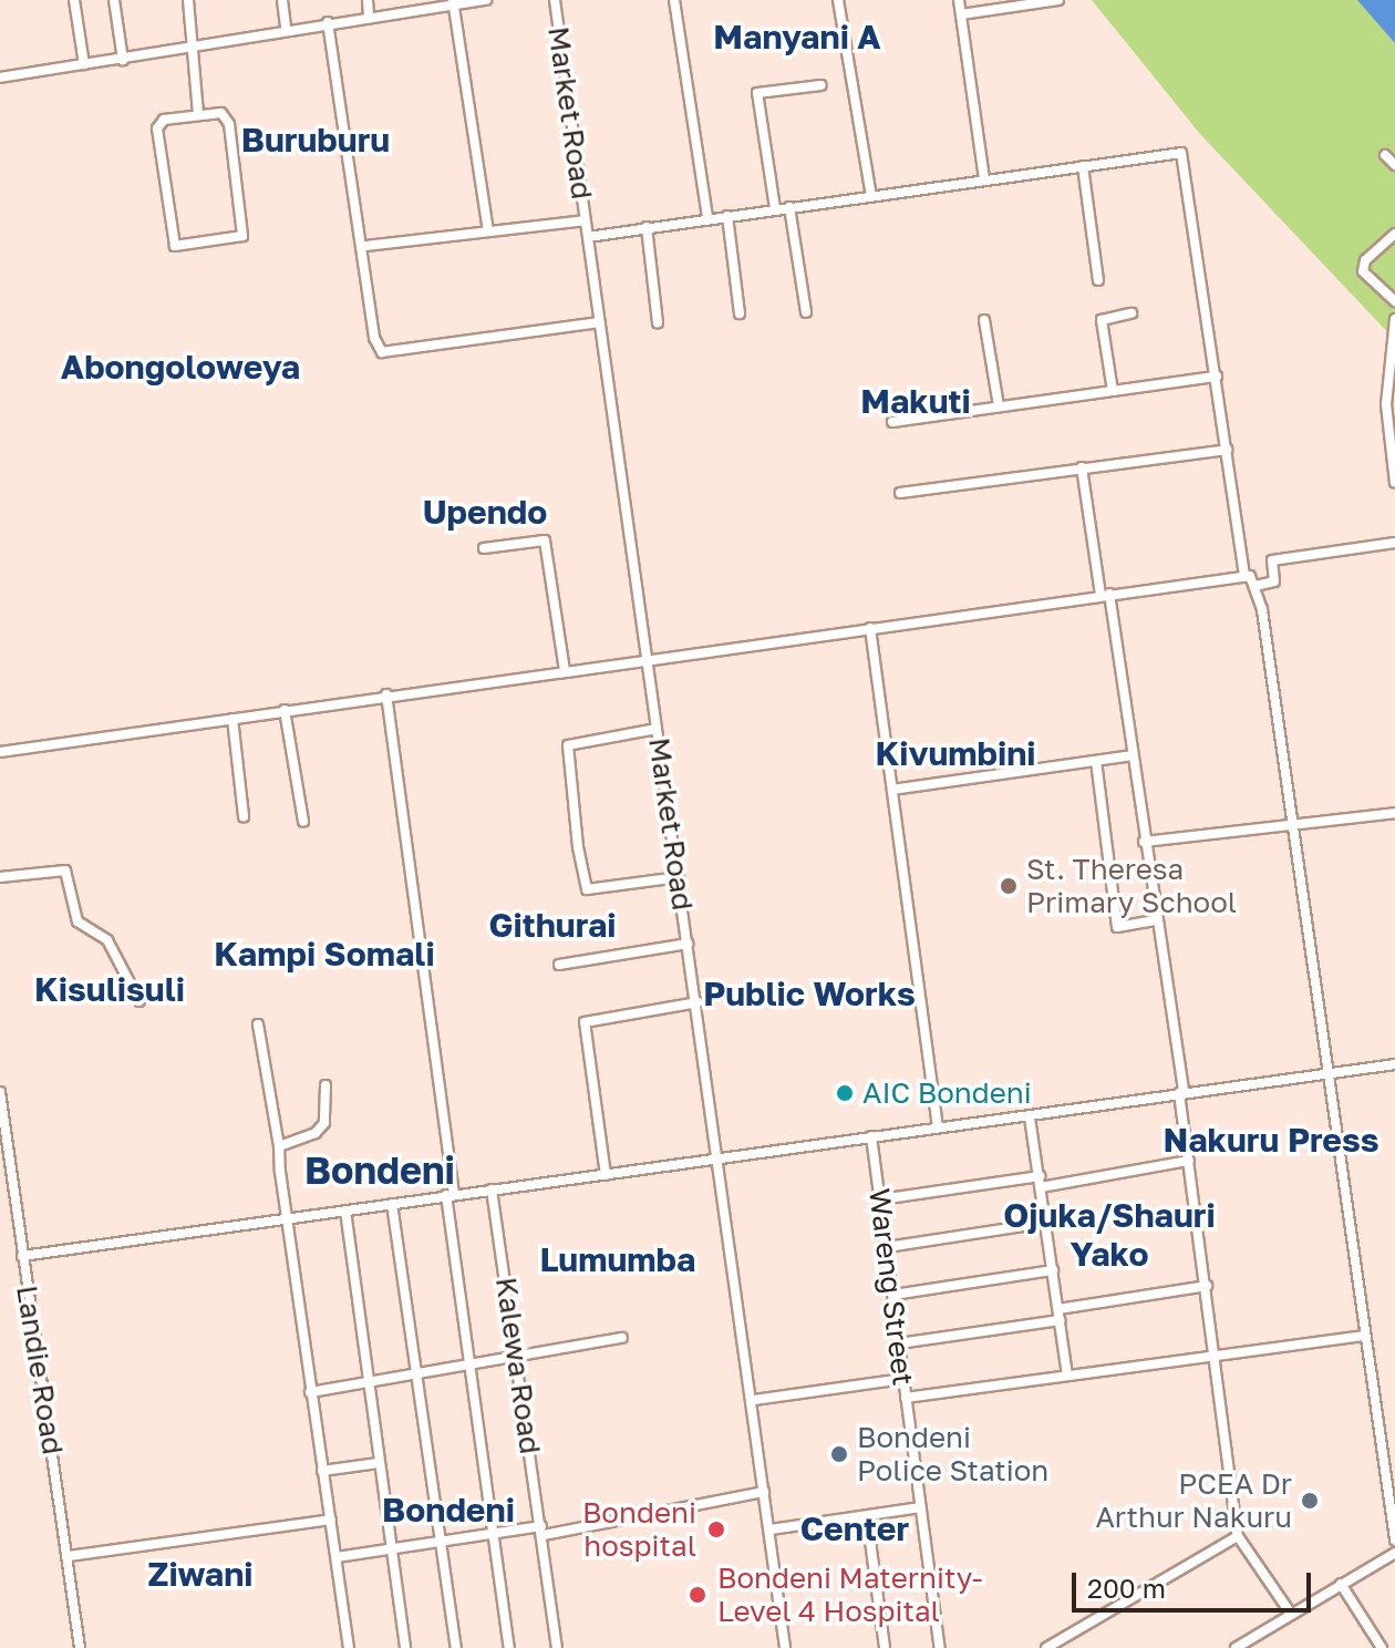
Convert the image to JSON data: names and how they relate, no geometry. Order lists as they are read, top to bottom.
{
  "streets": {
    "street": [
      "Market Road",
      "Wareng Street",
      "Kalewa Road",
      "Landie Road"
    ]
  },
  "districts": [
    "Manyani A",
    "Buruburu",
    "Abongoloweya",
    "Makuti",
    "Upendo",
    "Kivumbini",
    "Githurai",
    "Kampi Somali",
    "Kisulisuli",
    "Public Works",
    "Nakuru Press",
    "Bondeni",
    "Ojuka/Shauri Yako",
    "Lumumba",
    "Bondeni",
    "Center",
    "Ziwani"
  ],
  "places": [
    "St. Theresa Primary School",
    "AIC Bondeni",
    "Bondeni Police Station",
    "PCEA Dr Arthur Nakuru",
    "Bondeni hospital",
    "Bondeni Maternity- Level 4 Hospital"
  ],
  "scale_bar": "200 m"
}
